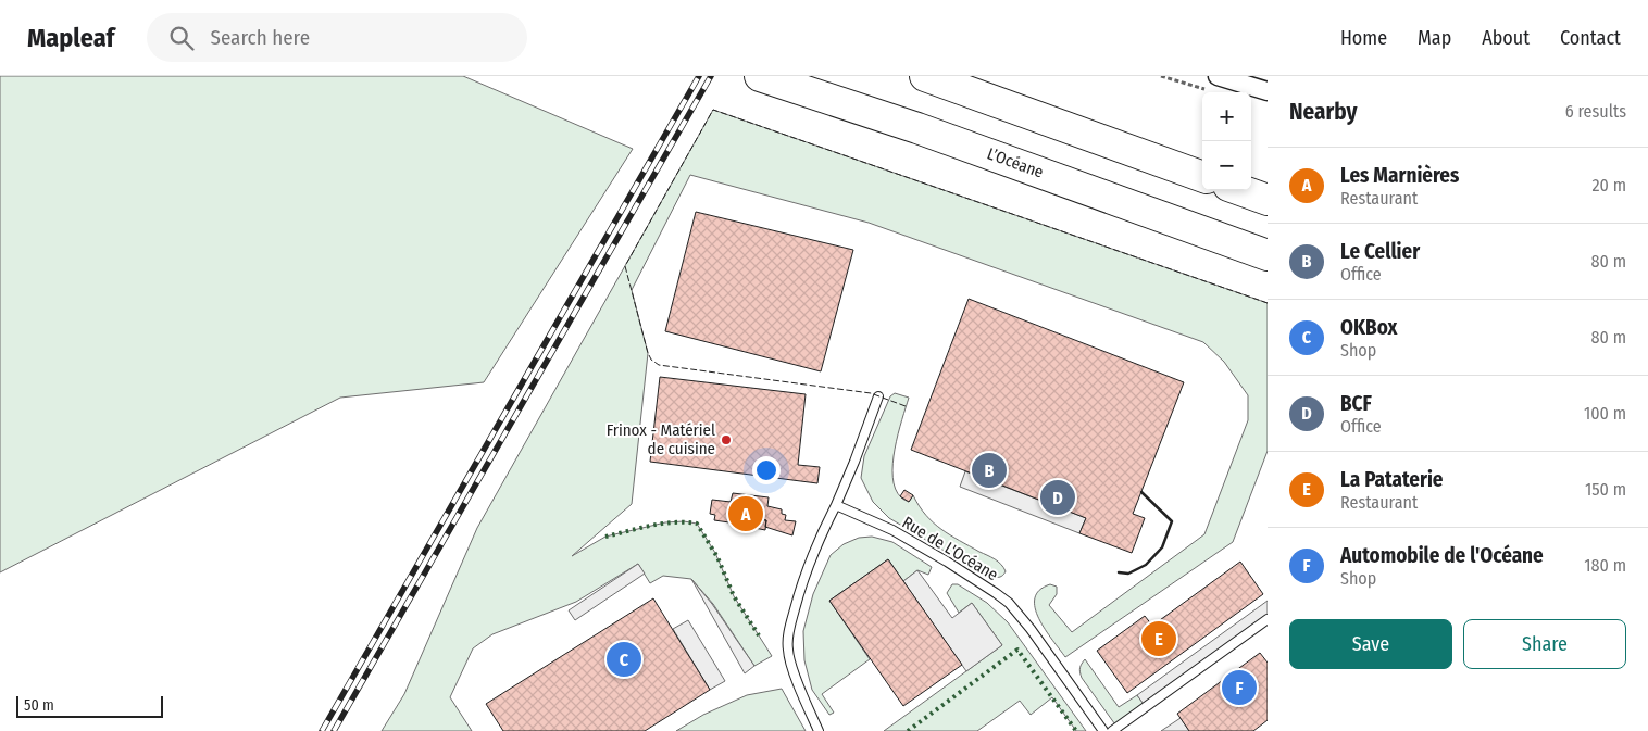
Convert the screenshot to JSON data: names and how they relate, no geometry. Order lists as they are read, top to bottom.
{
  "streets": {
    "highway": ["L’Océane"],
    "lane": ["Rue de L'Océane"]
  },
  "places": ["Frinox - Matériel de cuisine"],
  "scale_bar": "50 m",
  "page": {
    "header": "Mapleaf",
    "search": "Search here",
    "nav": [
      "Home",
      "Map",
      "About",
      "Contact"
    ],
    "heading": ["Nearby", "6 results"],
    "map_buttons": ["+", "−"],
    "list": [
      {
        "mark": "A",
        "name": "Les Marnières",
        "note": "Restaurant",
        "value": "20 m"
      },
      {
        "mark": "B",
        "name": "Le Cellier",
        "note": "Office",
        "value": "80 m"
      },
      {
        "mark": "C",
        "name": "OKBox",
        "note": "Shop",
        "value": "80 m"
      },
      {
        "mark": "D",
        "name": "BCF",
        "note": "Office",
        "value": "100 m"
      },
      {
        "mark": "E",
        "name": "La Pataterie",
        "note": "Restaurant",
        "value": "150 m"
      },
      {
        "mark": "F",
        "name": "Automobile de l'Océane",
        "note": "Shop",
        "value": "180 m"
      }
    ],
    "pins": [
      "B",
      "D",
      "A",
      "E",
      "C",
      "F"
    ],
    "buttons": ["Save", "Share"],
    "scale": "50 m"
  }
}
